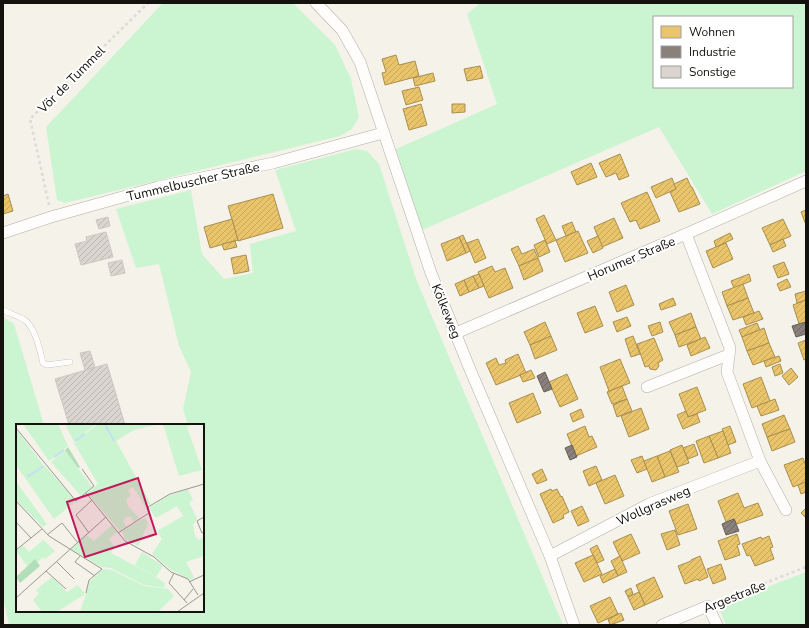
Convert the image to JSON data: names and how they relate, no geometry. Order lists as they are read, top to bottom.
{
  "streets": {
    "street": [
      "Tummelbuscher Straße",
      "Horumer Straße",
      "Kölkeweg",
      "Wollgrasweg",
      "Argestraße"
    ],
    "path": ["Vör de Tummel"]
  },
  "crossings": [
    ["Vör de Tummel", "Tummelbuscher Straße"],
    ["Tummelbuscher Straße", "Kölkeweg"],
    ["Horumer Straße", "Kölkeweg"],
    ["Kölkeweg", "Wollgrasweg"]
  ],
  "legend": ["Wohnen", "Industrie", "Sonstige"]
}
